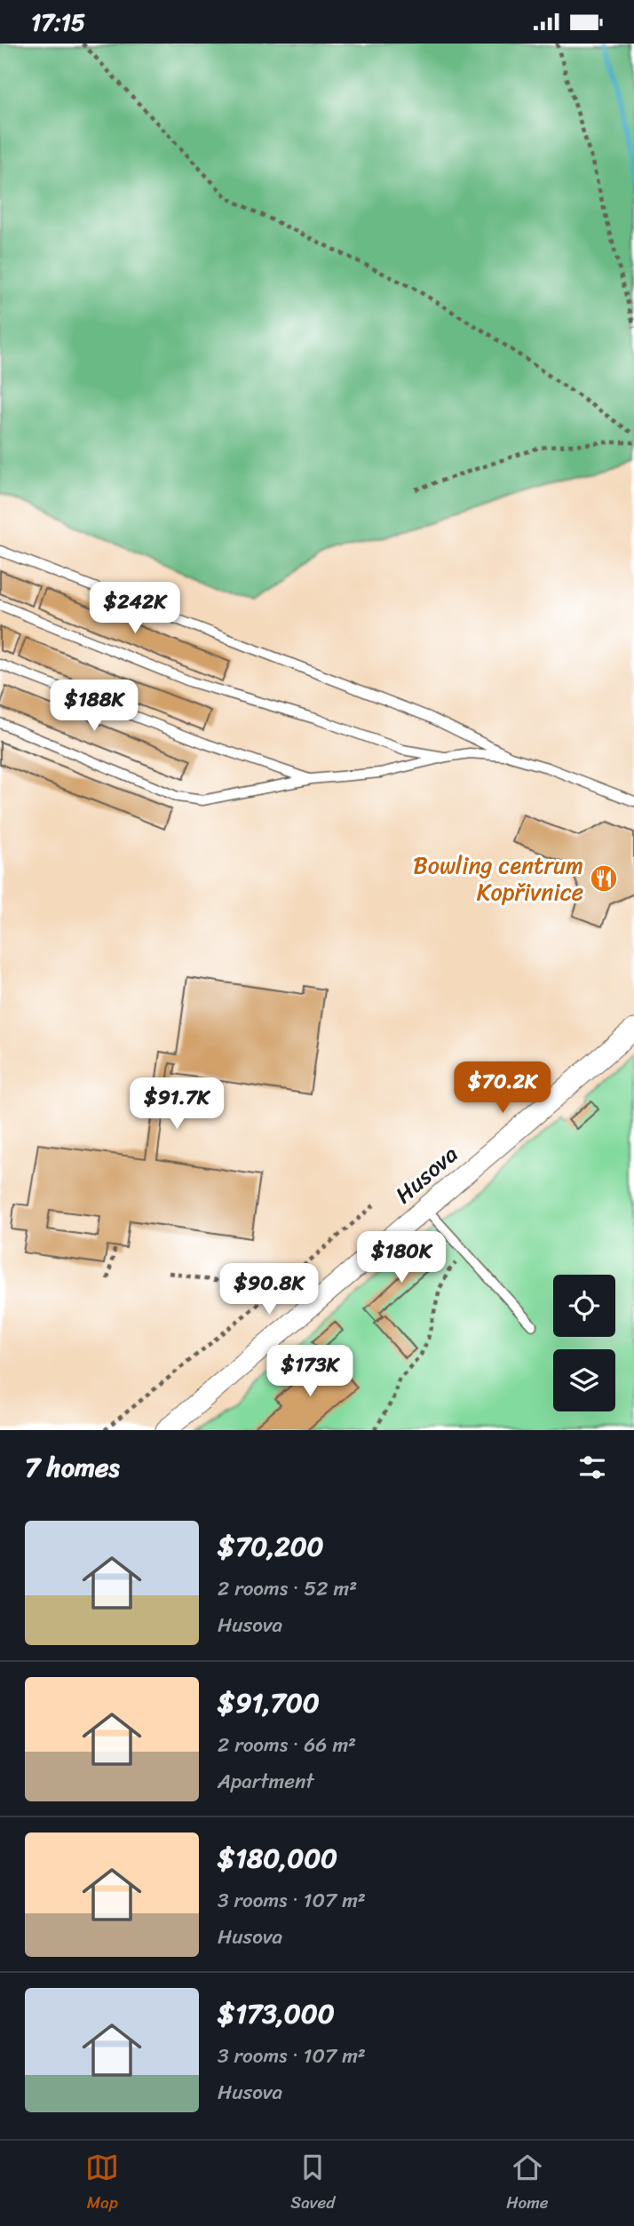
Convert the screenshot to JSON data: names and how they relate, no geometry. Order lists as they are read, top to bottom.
{
  "streets": {
    "street": ["Husova"]
  },
  "places": {
    "restaurant": ["Bowling centrum Kopřivnice"]
  },
  "page": {
    "status": "17:15",
    "price": [
      "$242K",
      "$188K",
      "$70.2K",
      "$91.7K",
      "$180K",
      "$90.8K",
      "$173K"
    ],
    "heading": "7 homes",
    "list": [
      {
        "name": "$70,200",
        "note": "2 rooms · 52 m² · Husova"
      },
      {
        "name": "$91,700",
        "note": "2 rooms · 66 m² · Apartment"
      },
      {
        "name": "$180,000",
        "note": "3 rooms · 107 m² · Husova"
      },
      {
        "name": "$173,000",
        "note": "3 rooms · 107 m² · Husova"
      }
    ],
    "tabs": ["Map", "Saved", "Home"]
  }
}
